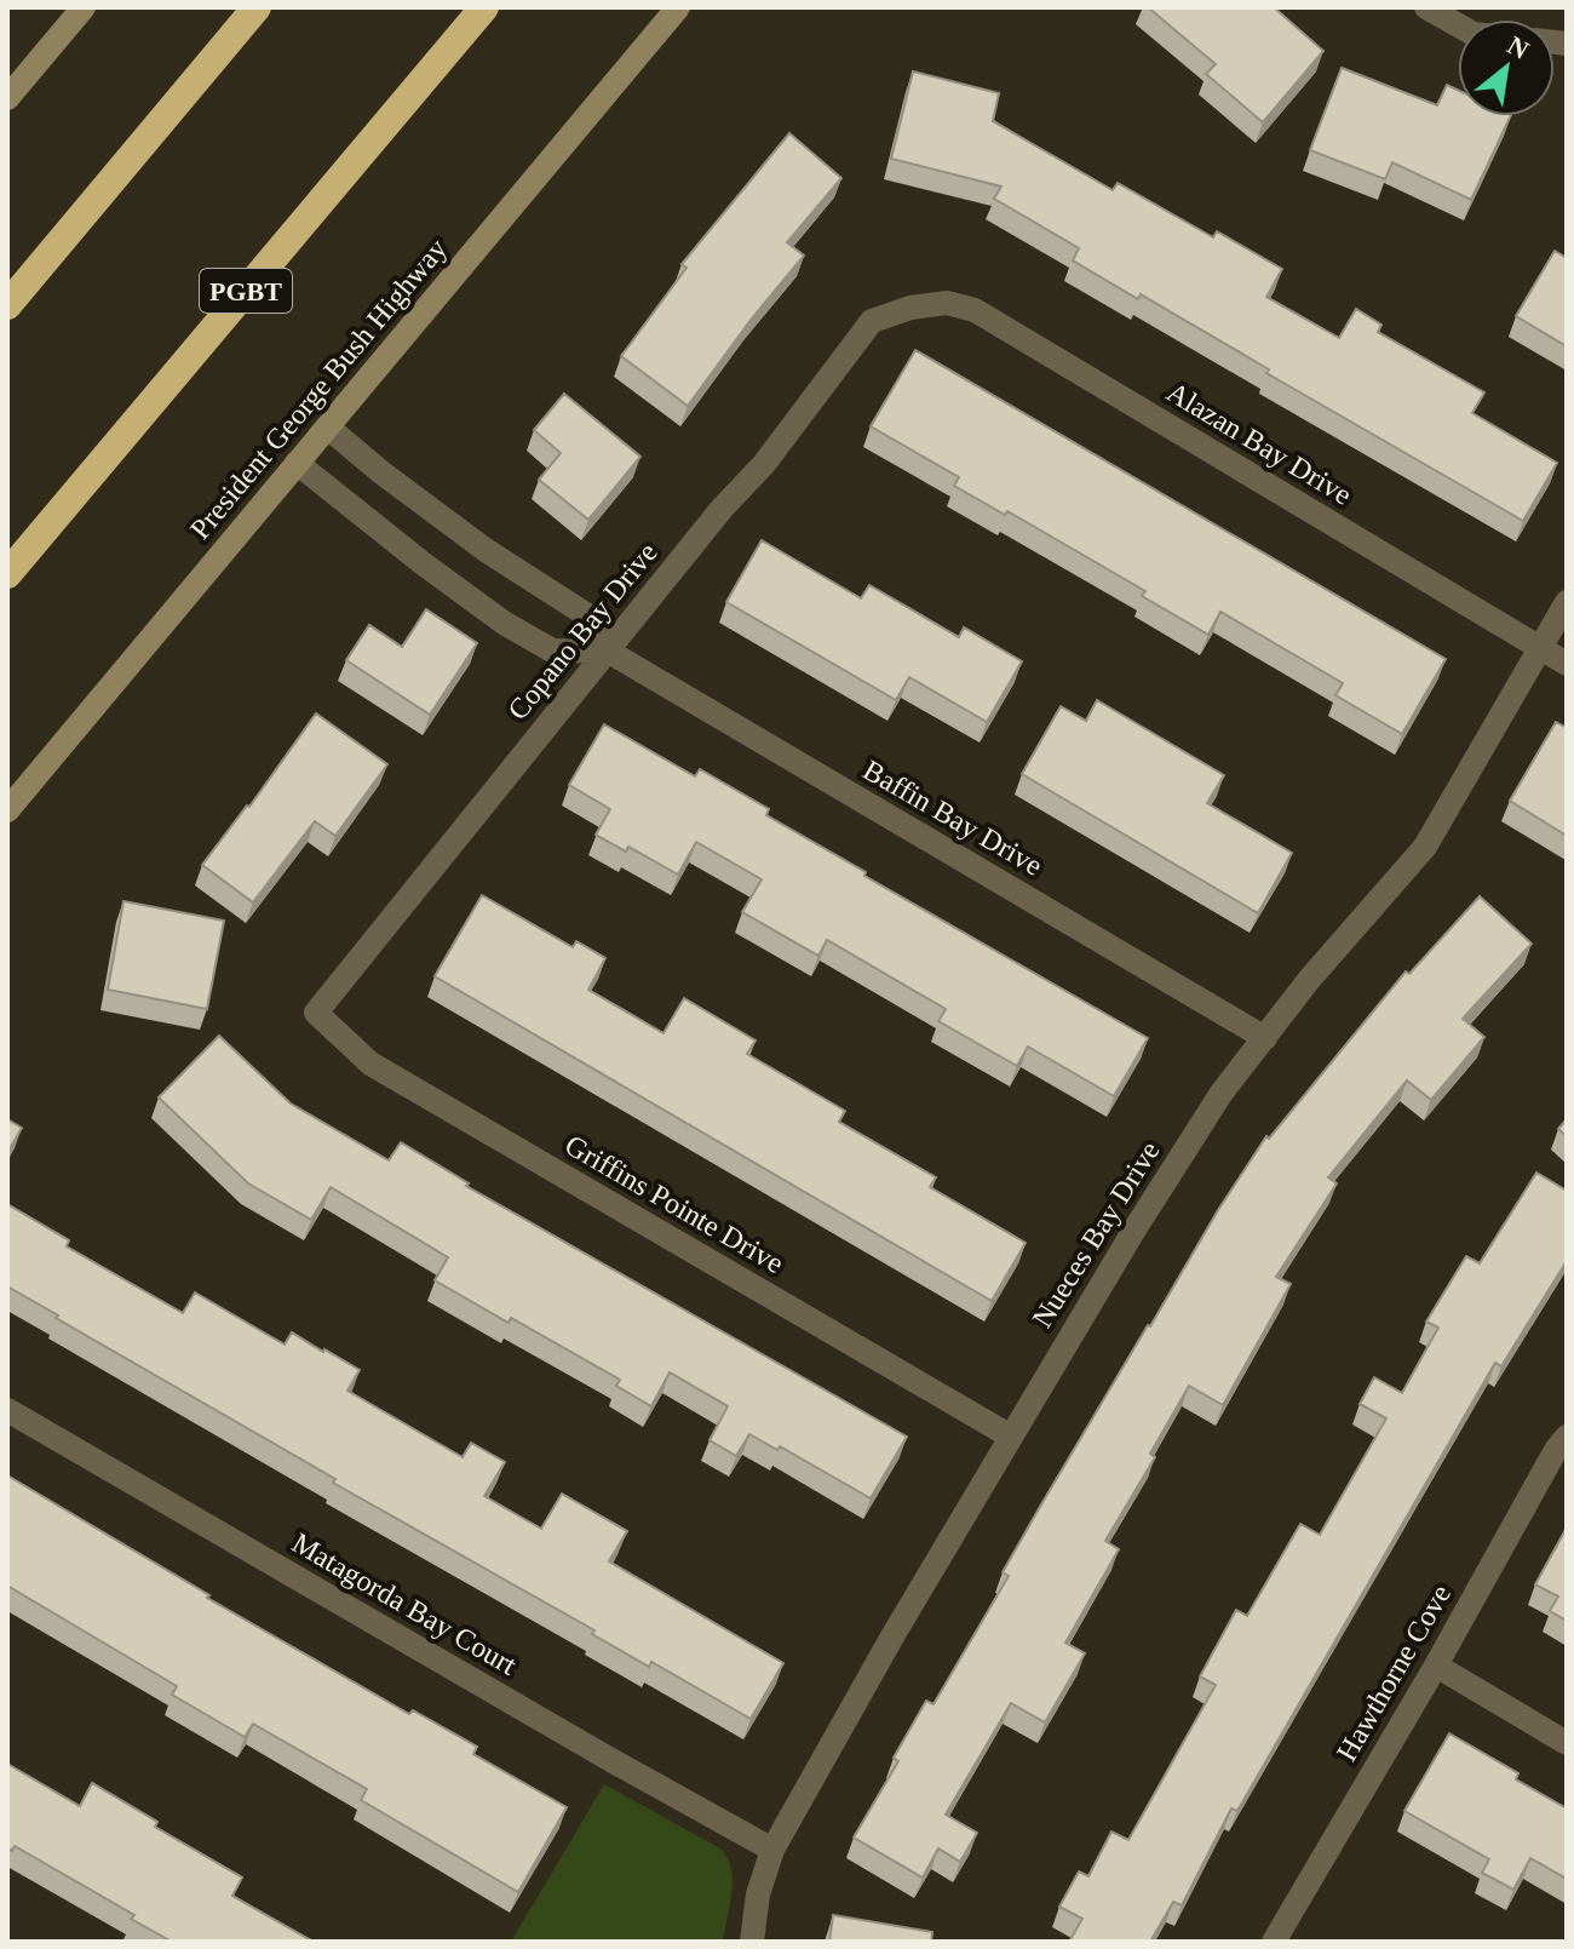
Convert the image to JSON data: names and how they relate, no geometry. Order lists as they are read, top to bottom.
{
  "streets": {
    "highway": ["PGBT"],
    "main road": ["President George Bush Highway"],
    "street": [
      "Alazan Bay Drive",
      "Copano Bay Drive",
      "Baffin Bay Drive",
      "Griffins Pointe Drive",
      "Nueces Bay Drive",
      "Matagorda Bay Court",
      "Hawthorne Cove"
    ]
  },
  "crossings": [
    ["President George Bush Highway", "Baffin Bay Drive"],
    ["Alazan Bay Drive", "Copano Bay Drive"],
    ["Alazan Bay Drive", "Nueces Bay Drive"],
    ["Copano Bay Drive", "Baffin Bay Drive"],
    ["Copano Bay Drive", "Griffins Pointe Drive"],
    ["Baffin Bay Drive", "Nueces Bay Drive"],
    ["Griffins Pointe Drive", "Nueces Bay Drive"],
    ["Nueces Bay Drive", "Matagorda Bay Court"]
  ],
  "north": "top right"
}
